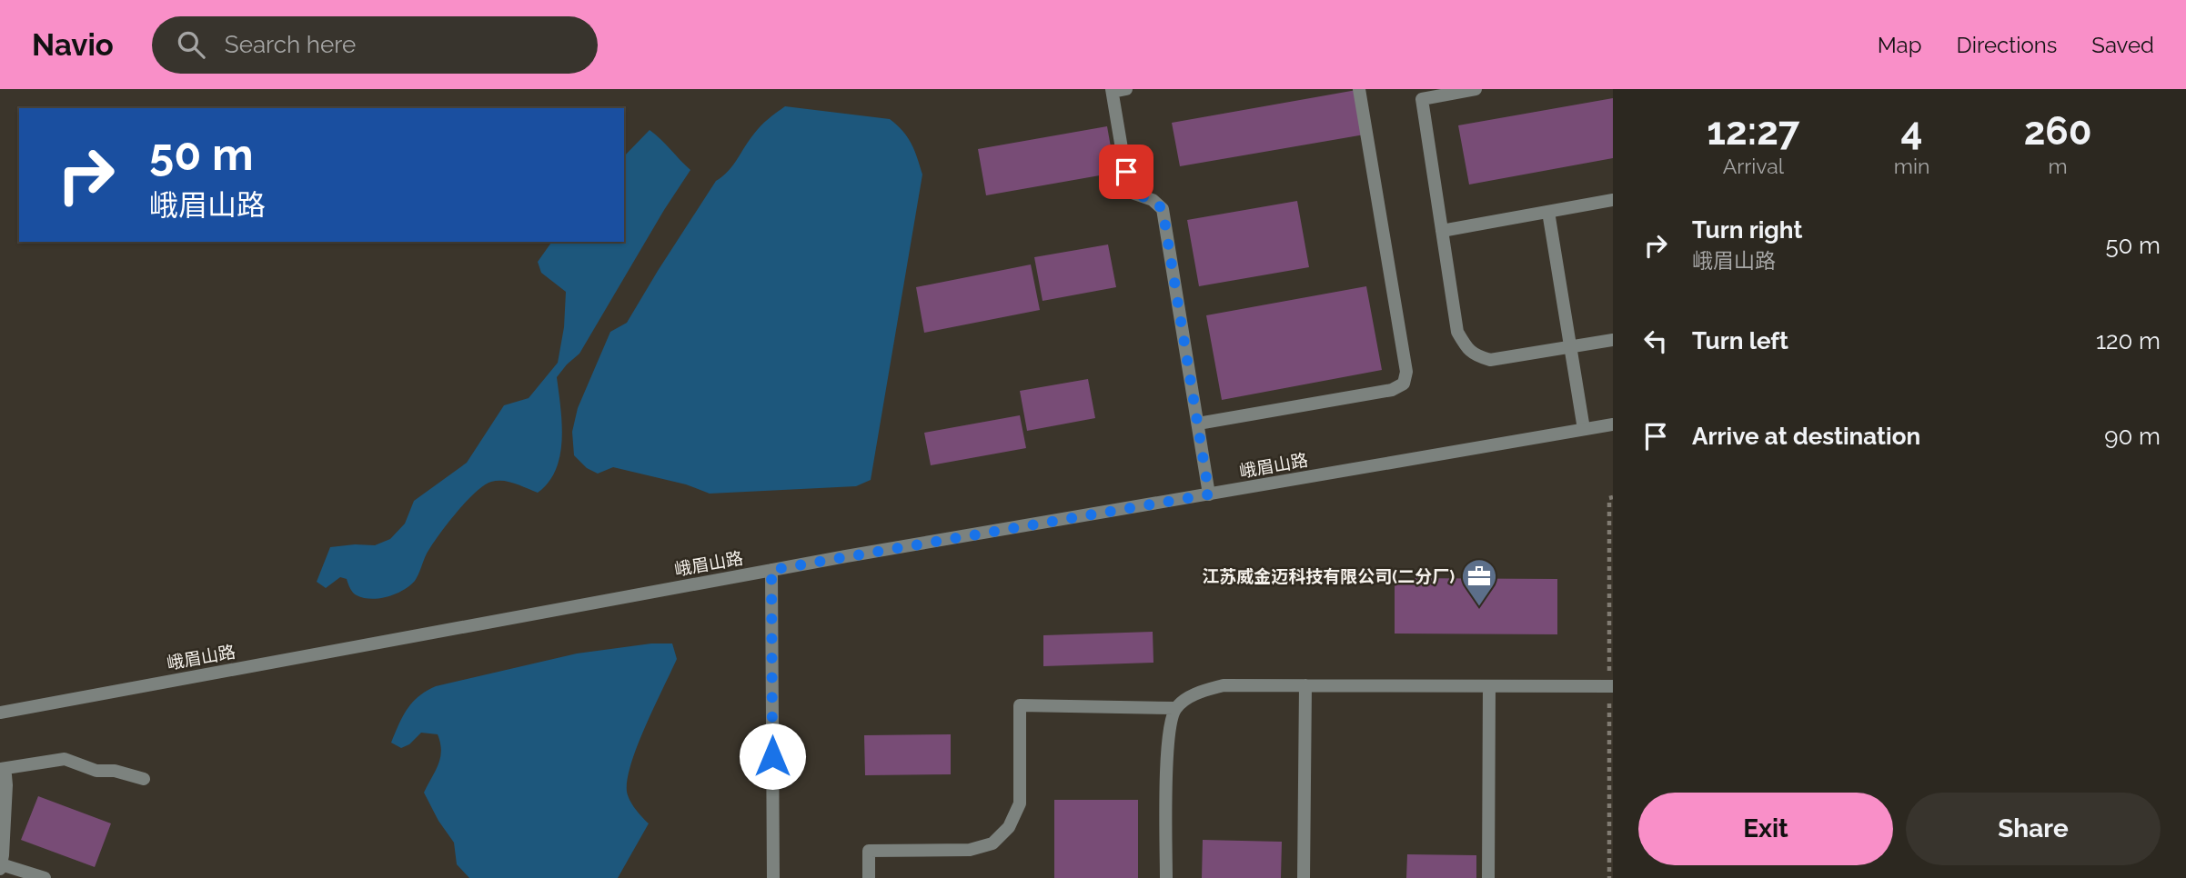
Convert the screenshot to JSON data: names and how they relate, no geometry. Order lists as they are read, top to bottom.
{
  "streets": {
    "street": ["峨眉山路"]
  },
  "places": {
    "office": ["江苏威金迈科技有限公司(二分厂)"]
  },
  "page": {
    "header": "Navio",
    "search": "Search here",
    "nav": ["Map", "Directions", "Saved"],
    "eta": [
      "12:27",
      "Arrival",
      "4",
      "min",
      "260",
      "m"
    ],
    "turn": ["50 m", "峨眉山路"],
    "list": [
      {
        "name": "Turn right",
        "note": "峨眉山路",
        "value": "50 m"
      },
      {
        "name": "Turn left",
        "value": "120 m"
      },
      {
        "name": "Arrive at destination",
        "value": "90 m"
      }
    ],
    "buttons": ["Exit", "Share"]
  }
}
